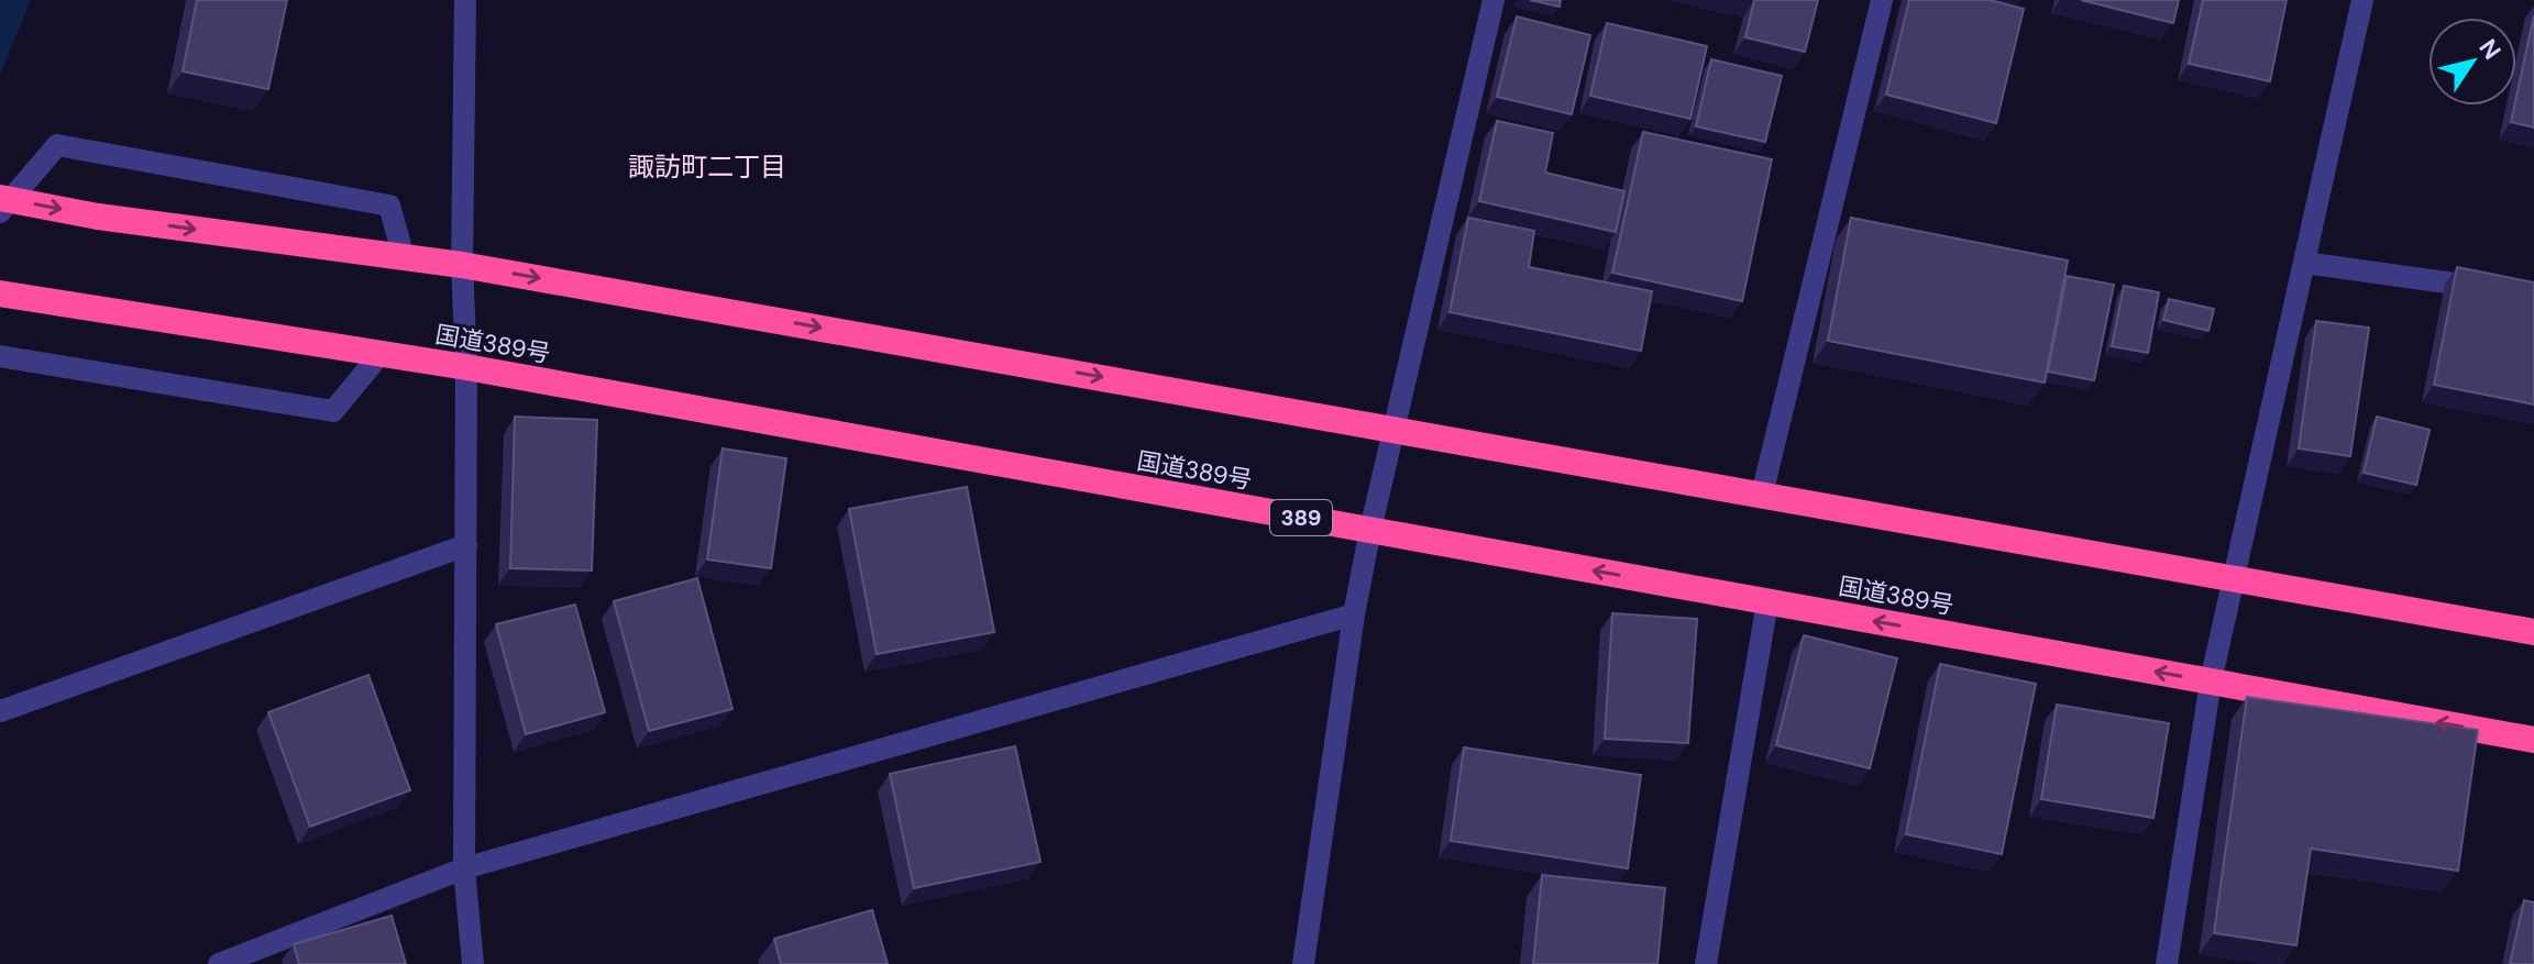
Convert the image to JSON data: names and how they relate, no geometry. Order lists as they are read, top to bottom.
{
  "streets": {
    "highway": ["国道389号", "389"]
  },
  "districts": ["諏訪町二丁目"],
  "north": "top right"
}
